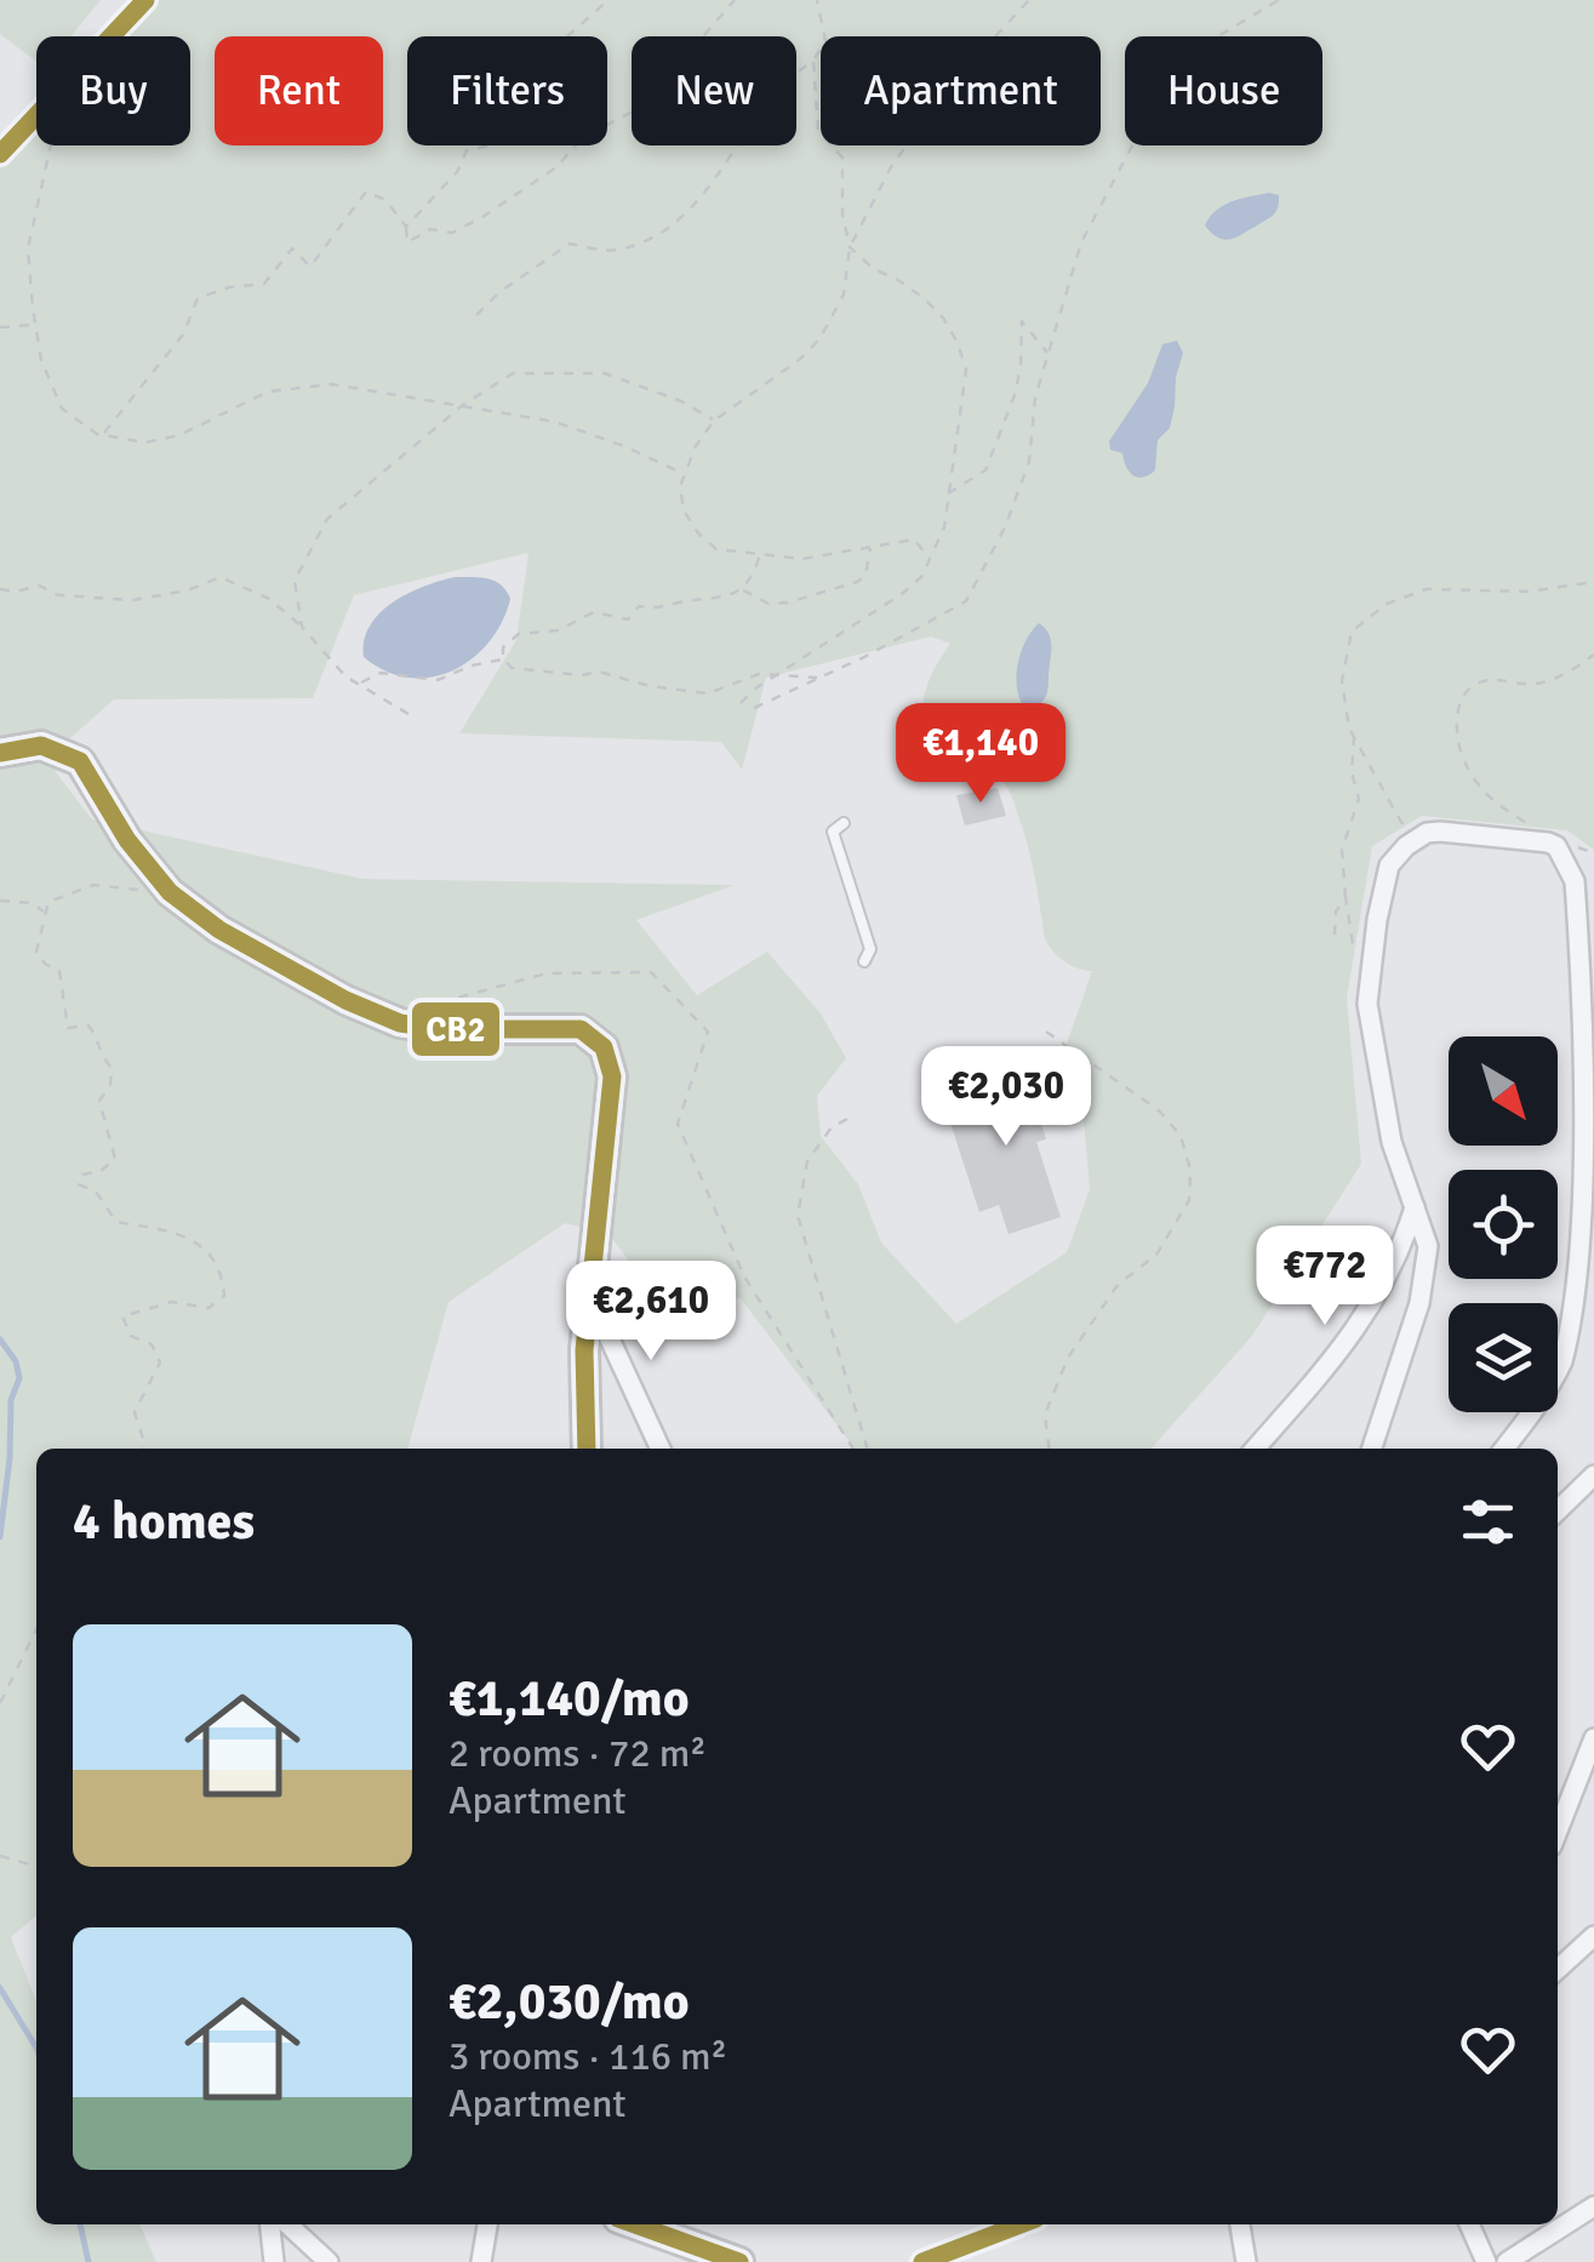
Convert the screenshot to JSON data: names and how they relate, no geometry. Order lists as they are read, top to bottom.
{
  "lines": ["transit line CB2"],
  "north": "bottom right",
  "page": {
    "chip": [
      "Buy",
      "Rent",
      "Filters",
      "New",
      "Apartment",
      "House"
    ],
    "price": [
      "€1,140",
      "€2,030",
      "€772",
      "€2,610"
    ],
    "heading": "4 homes",
    "list": [
      {
        "name": "€1,140/mo",
        "note": "2 rooms · 72 m² · Apartment"
      },
      {
        "name": "€2,030/mo",
        "note": "3 rooms · 116 m² · Apartment"
      }
    ]
  }
}
